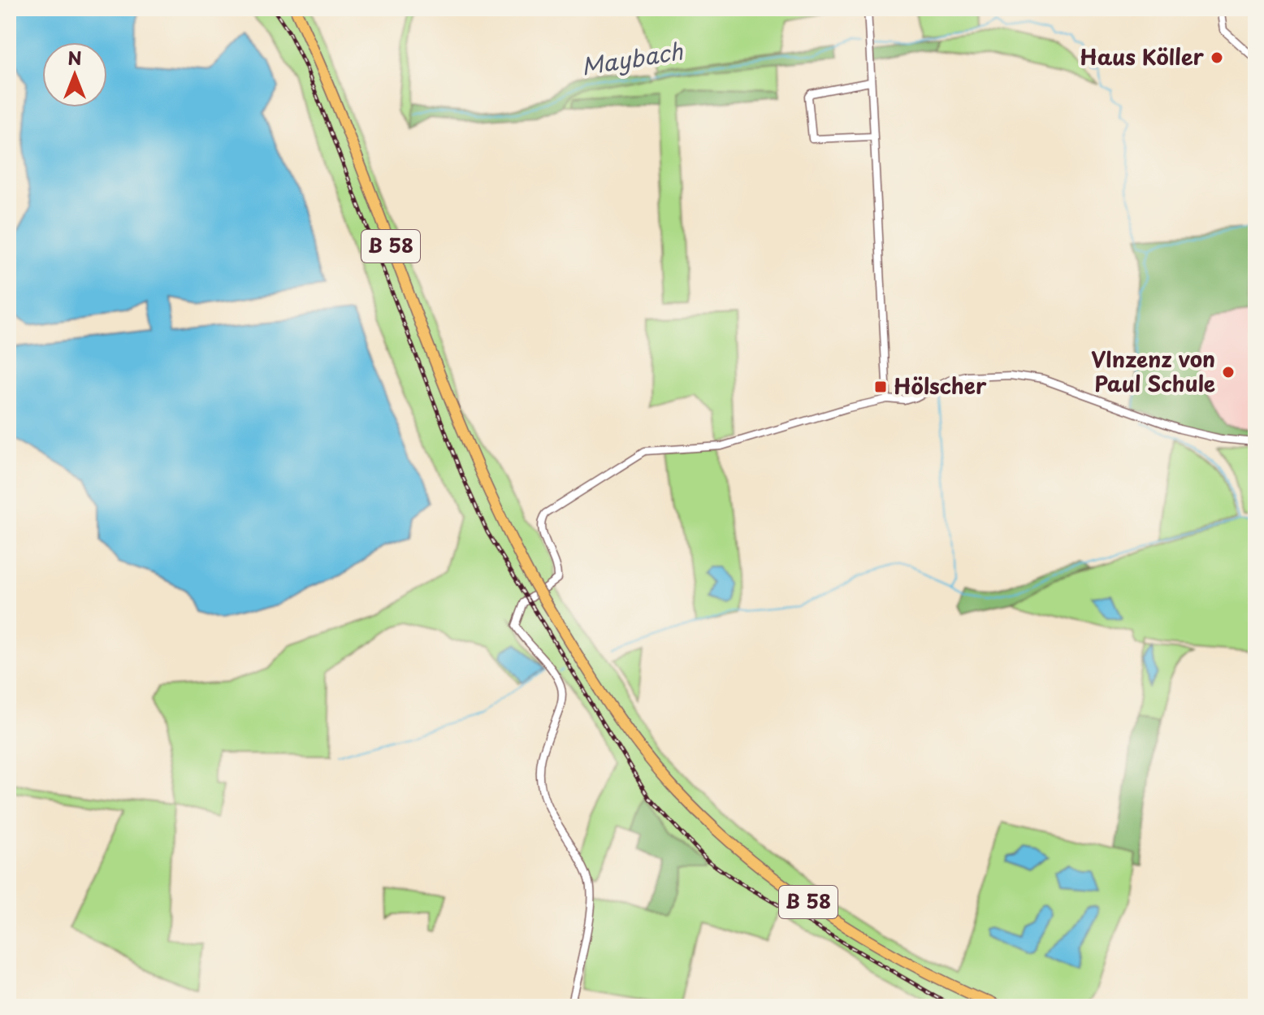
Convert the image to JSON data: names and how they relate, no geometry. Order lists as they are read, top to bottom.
{
  "streets": {
    "main road": ["B 58"]
  },
  "water": ["Maybach"],
  "places": {
    "other": ["Haus Köller", "VInzenz von Paul Schule"],
    "transit": ["Hölscher"]
  },
  "north": "top"
}
